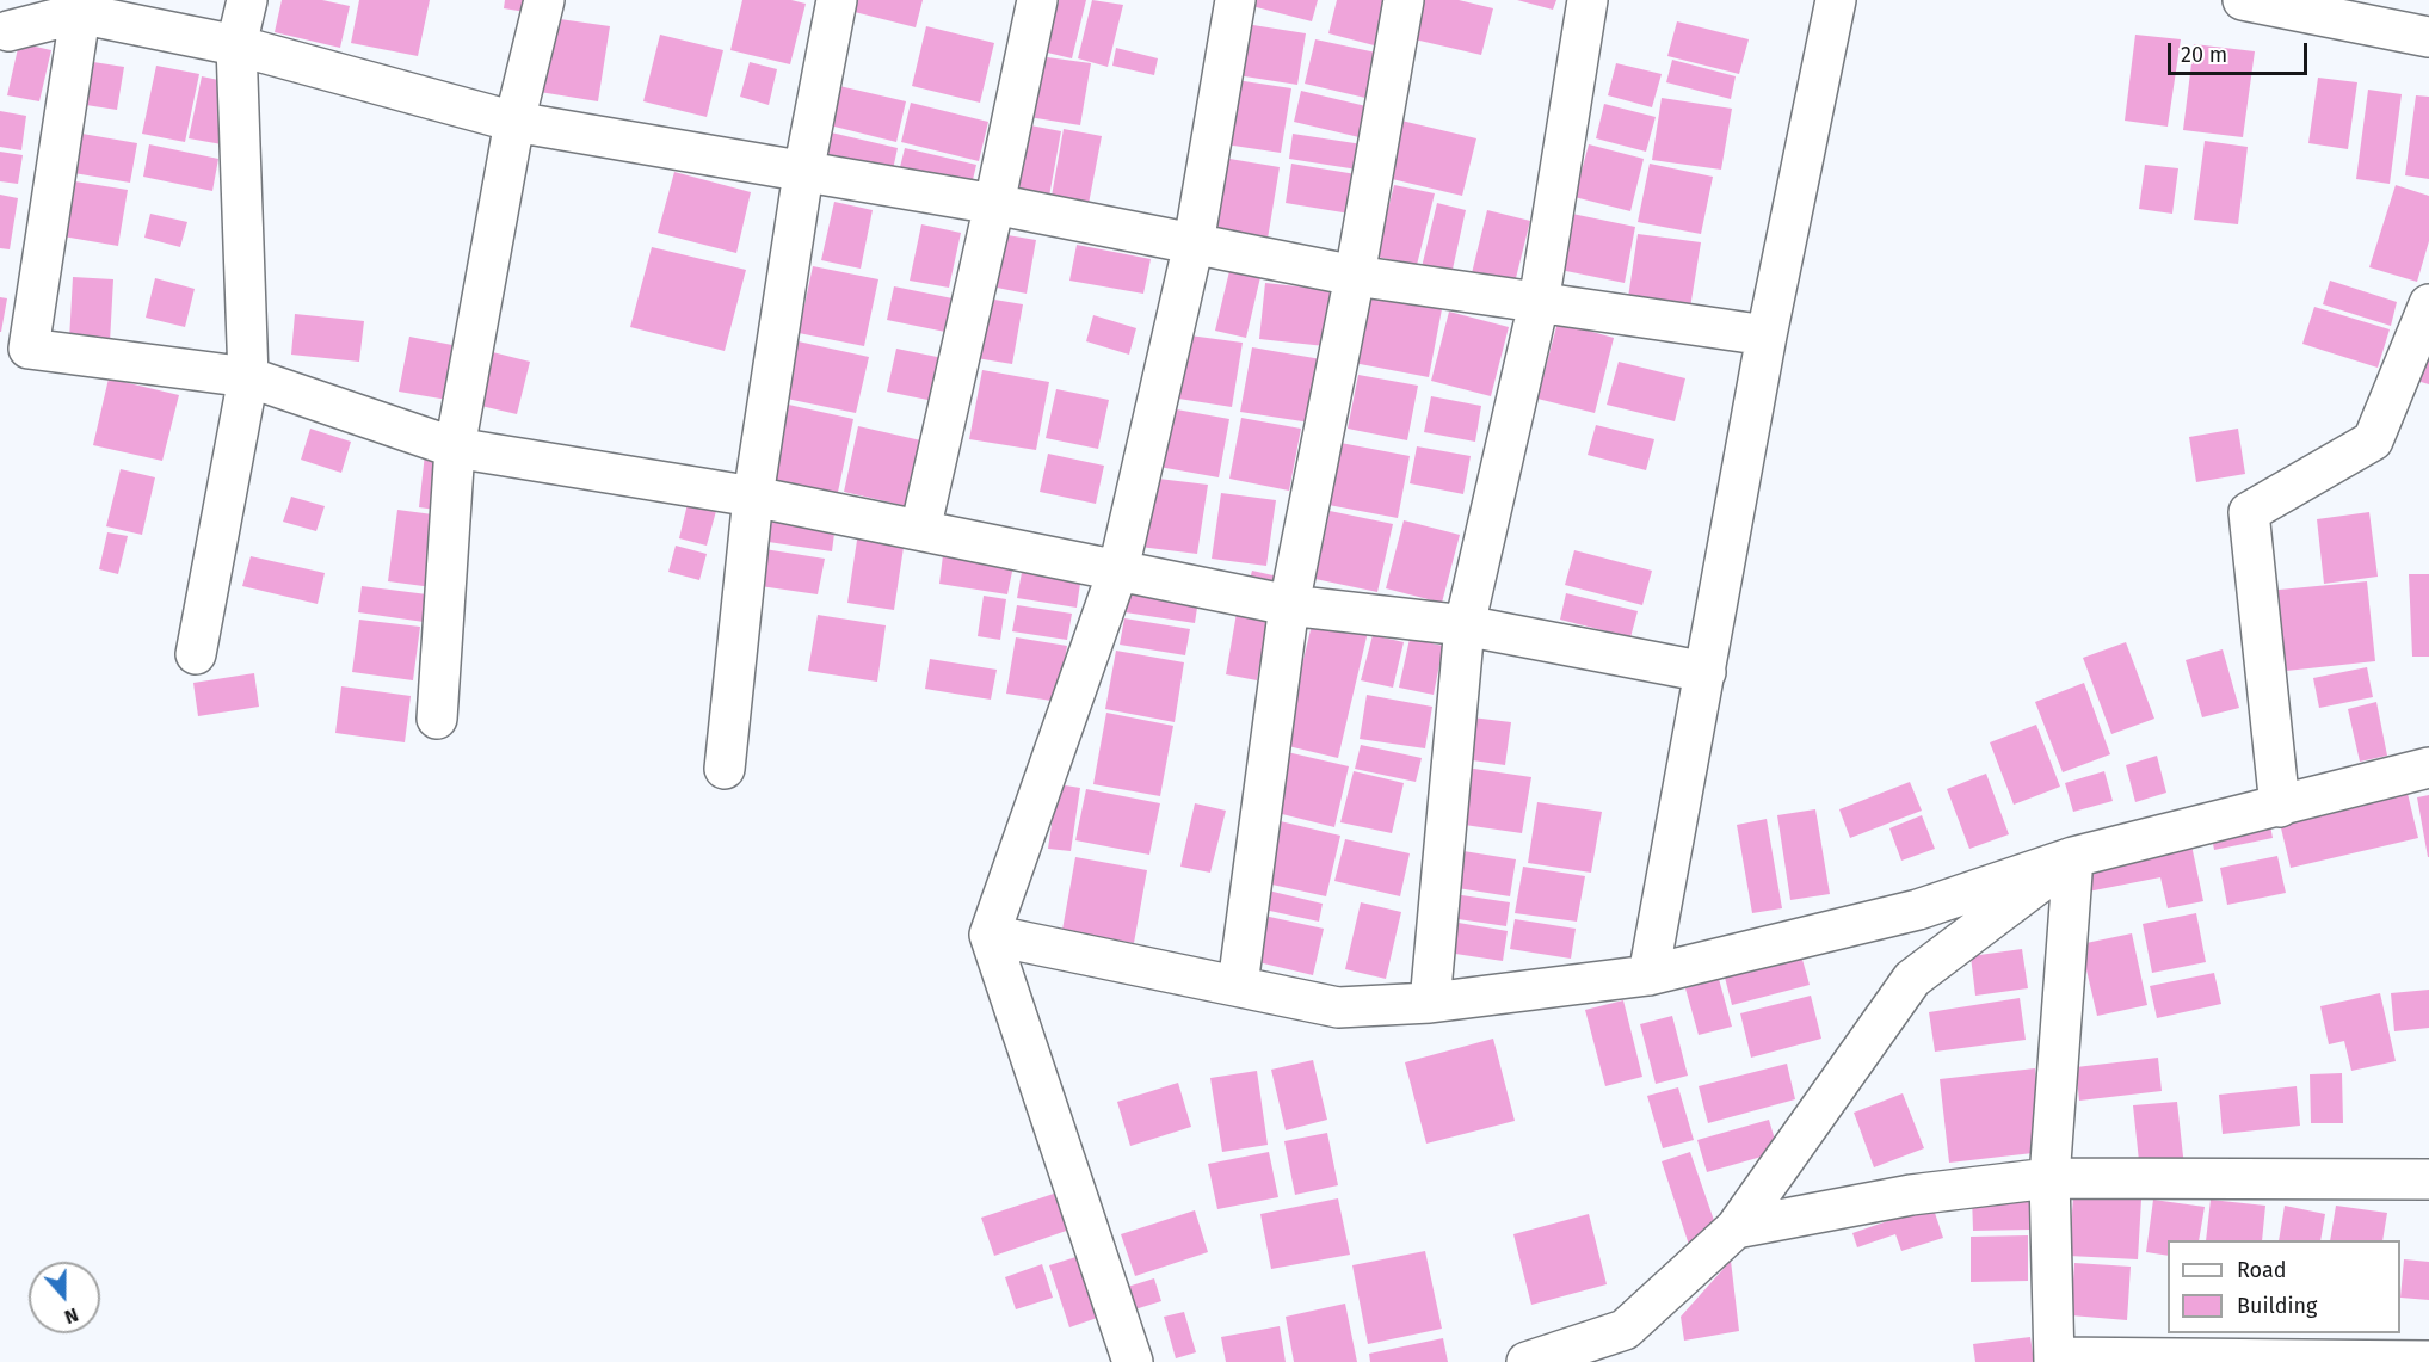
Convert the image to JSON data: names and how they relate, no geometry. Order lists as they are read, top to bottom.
{
  "legend": ["Road", "Building"],
  "scale_bar": "20 m",
  "north": "bottom"
}
